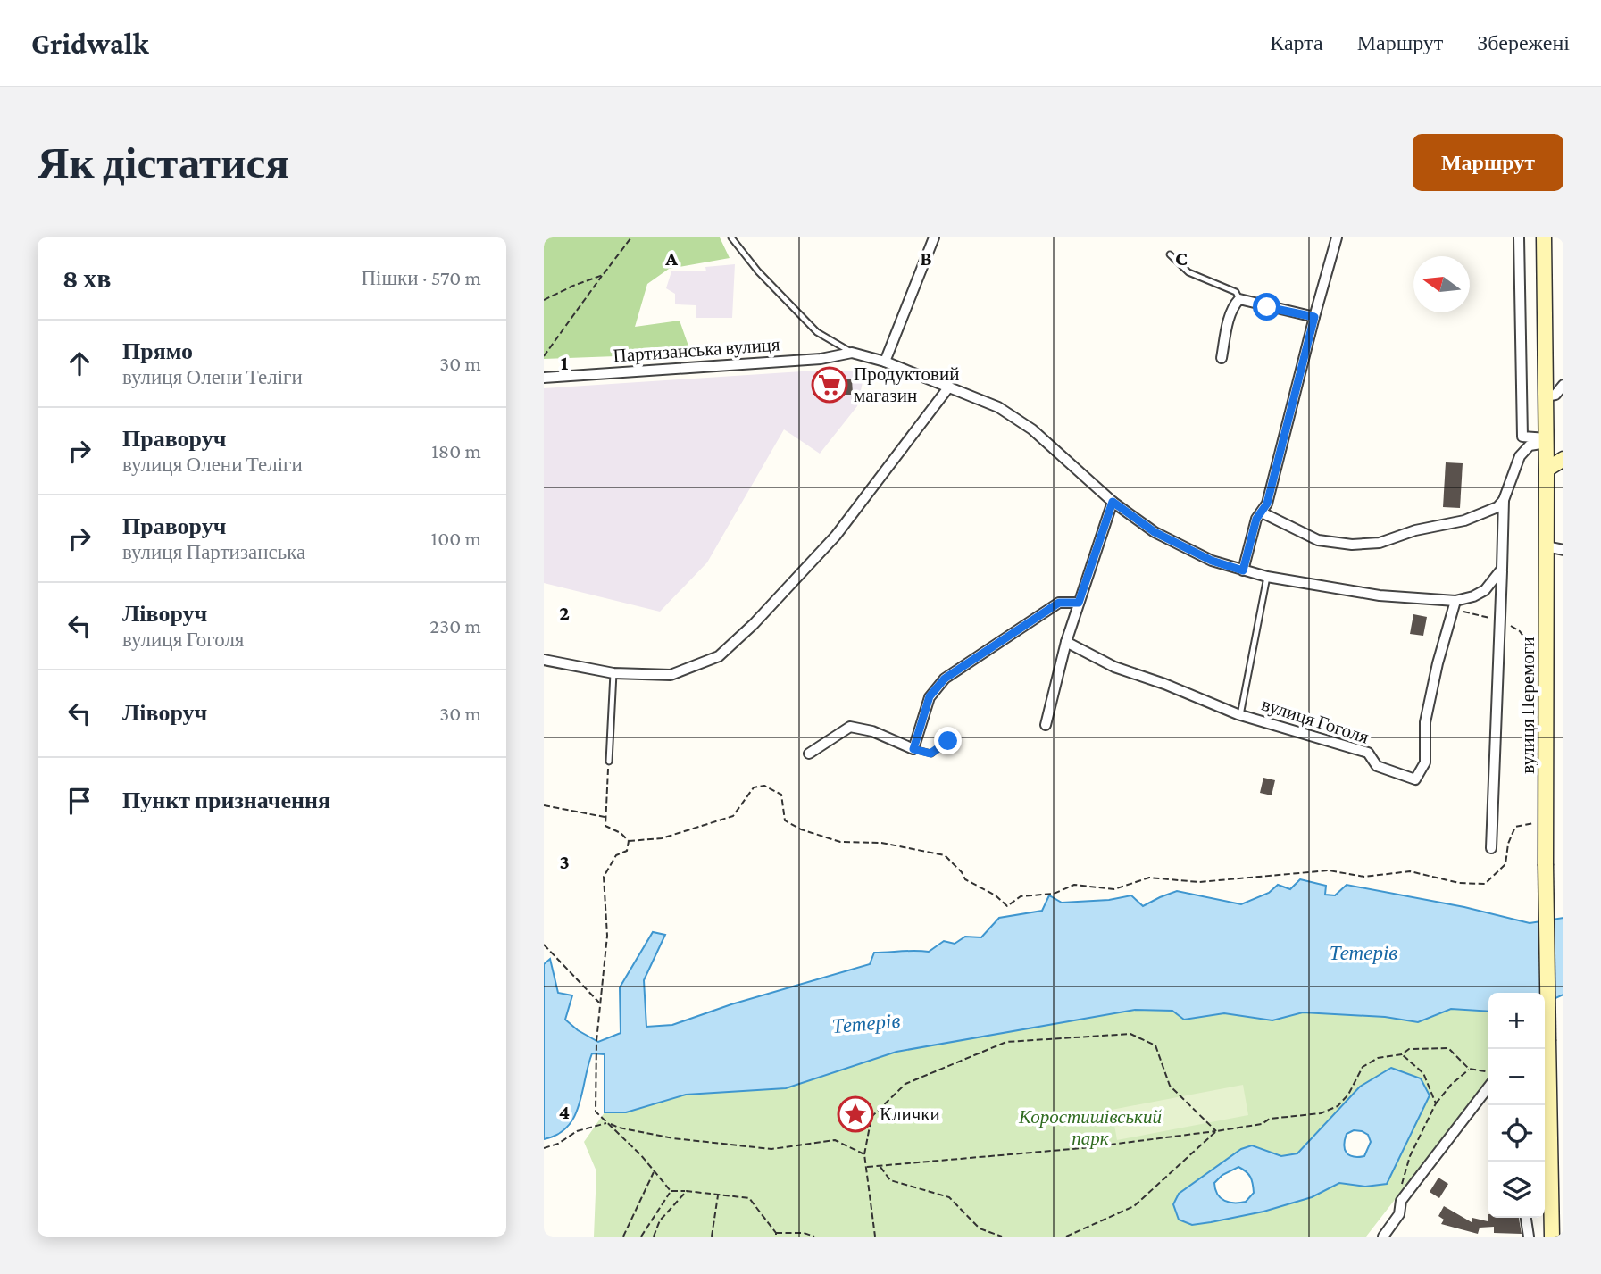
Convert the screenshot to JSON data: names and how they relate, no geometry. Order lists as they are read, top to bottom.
{
  "streets": {
    "main road": ["вулиця Перемоги"],
    "street": ["Партизанська вулиця", "вулиця Гоголя"]
  },
  "water": ["Тетерів"],
  "parks": ["Коростишівський парк"],
  "places": {
    "supermarket": ["Продуктовий магазин"],
    "place": ["Клички"]
  },
  "north": "left",
  "page": {
    "header": "Gridwalk",
    "nav": ["Карта", "Маршрут", "Збережені"],
    "buttons": "Маршрут",
    "title": "Як дістатися",
    "heading": ["8 хв", "Пішки · 570 m"],
    "list": [
      ["Прямо", "вулиця Олени Теліги", "30 m"],
      ["Праворуч", "вулиця Олени Теліги", "180 m"],
      ["Праворуч", "вулиця Партизанська", "100 m"],
      ["Ліворуч", "вулиця Гоголя", "230 m"],
      ["Ліворуч", "30 m"],
      "Пункт призначення"
    ],
    "map_buttons": ["+", "−"]
  },
  "grid": {
    "columns": ["A", "B", "C"],
    "rows": [
      "1",
      "2",
      "3",
      "4"
    ]
  }
}
